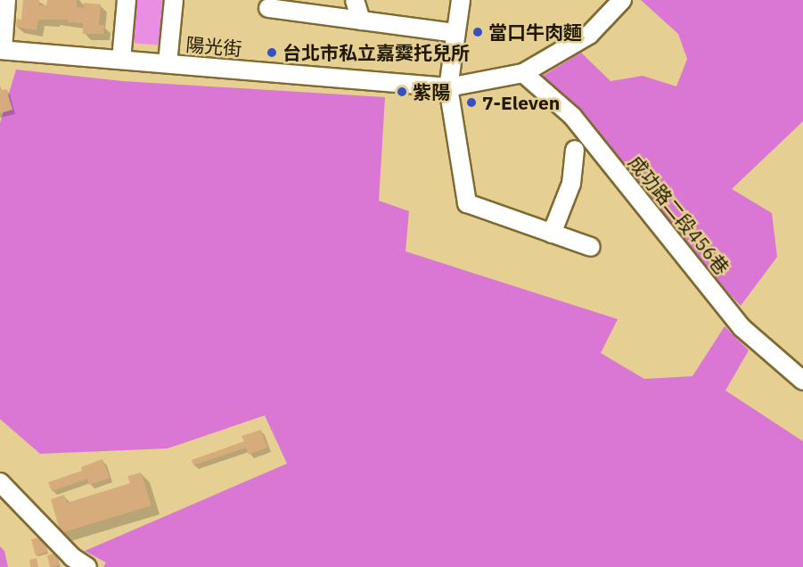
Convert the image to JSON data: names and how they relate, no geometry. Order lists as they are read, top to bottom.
{
  "streets": {
    "street": ["陽光街", "成功路二段456巷"]
  },
  "crossings": [
    ["陽光街", "成功路二段456巷"]
  ],
  "places": [
    "當口牛肉麵",
    "台北市私立嘉霙托兒所",
    "紫陽",
    "7-Eleven"
  ]
}
